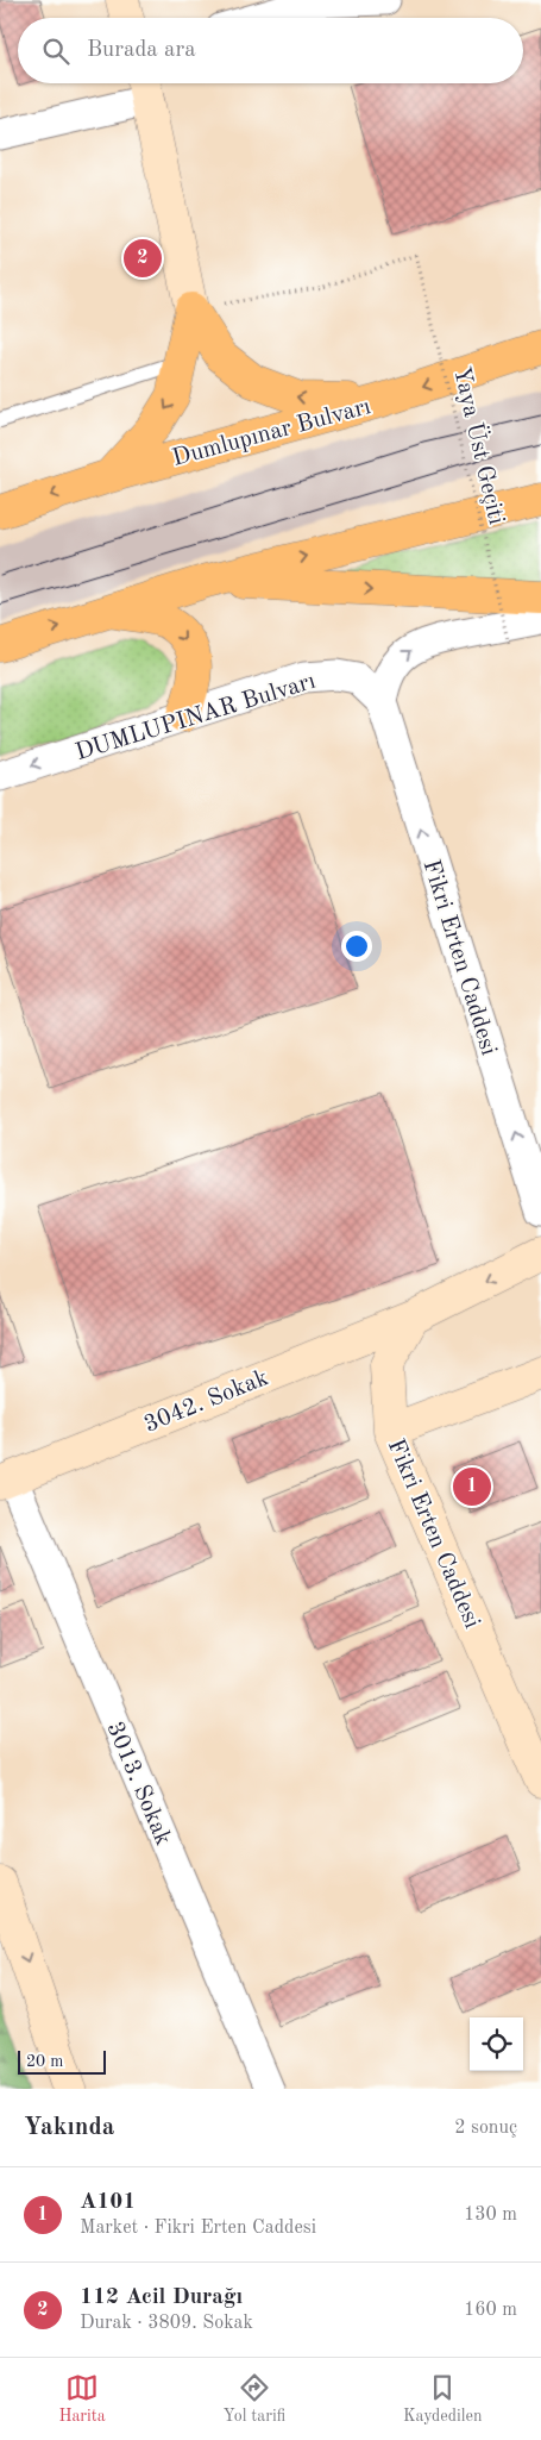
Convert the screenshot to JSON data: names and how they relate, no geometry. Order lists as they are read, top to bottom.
{
  "streets": {
    "highway": ["Dumlupınar Bulvarı"],
    "street": [
      "DUMLUPINAR Bulvarı",
      "Fikri Erten Caddesi",
      "3042. Sokak",
      "3013. Sokak"
    ],
    "path": ["Yaya Üst Geçiti"]
  },
  "crossings": [
    ["DUMLUPINAR Bulvarı", "Fikri Erten Caddesi"],
    ["Fikri Erten Caddesi", "3042. Sokak"],
    ["3042. Sokak", "3013. Sokak"]
  ],
  "one_way": ["DUMLUPINAR Bulvarı", "Fikri Erten Caddesi"],
  "scale_bar": "20 m",
  "page": {
    "search": "Burada ara",
    "pins": ["2", "1"],
    "scale": "20 m",
    "heading": ["Yakında", "2 sonuç"],
    "list": [
      {
        "mark": "1",
        "name": "A101",
        "note": "Market · Fikri Erten Caddesi",
        "value": "130 m"
      },
      {
        "mark": "2",
        "name": "112 Acil Durağı",
        "note": "Durak · 3809. Sokak",
        "value": "160 m"
      }
    ],
    "nav": ["Harita", "Yol tarifi", "Kaydedilen"]
  }
}
